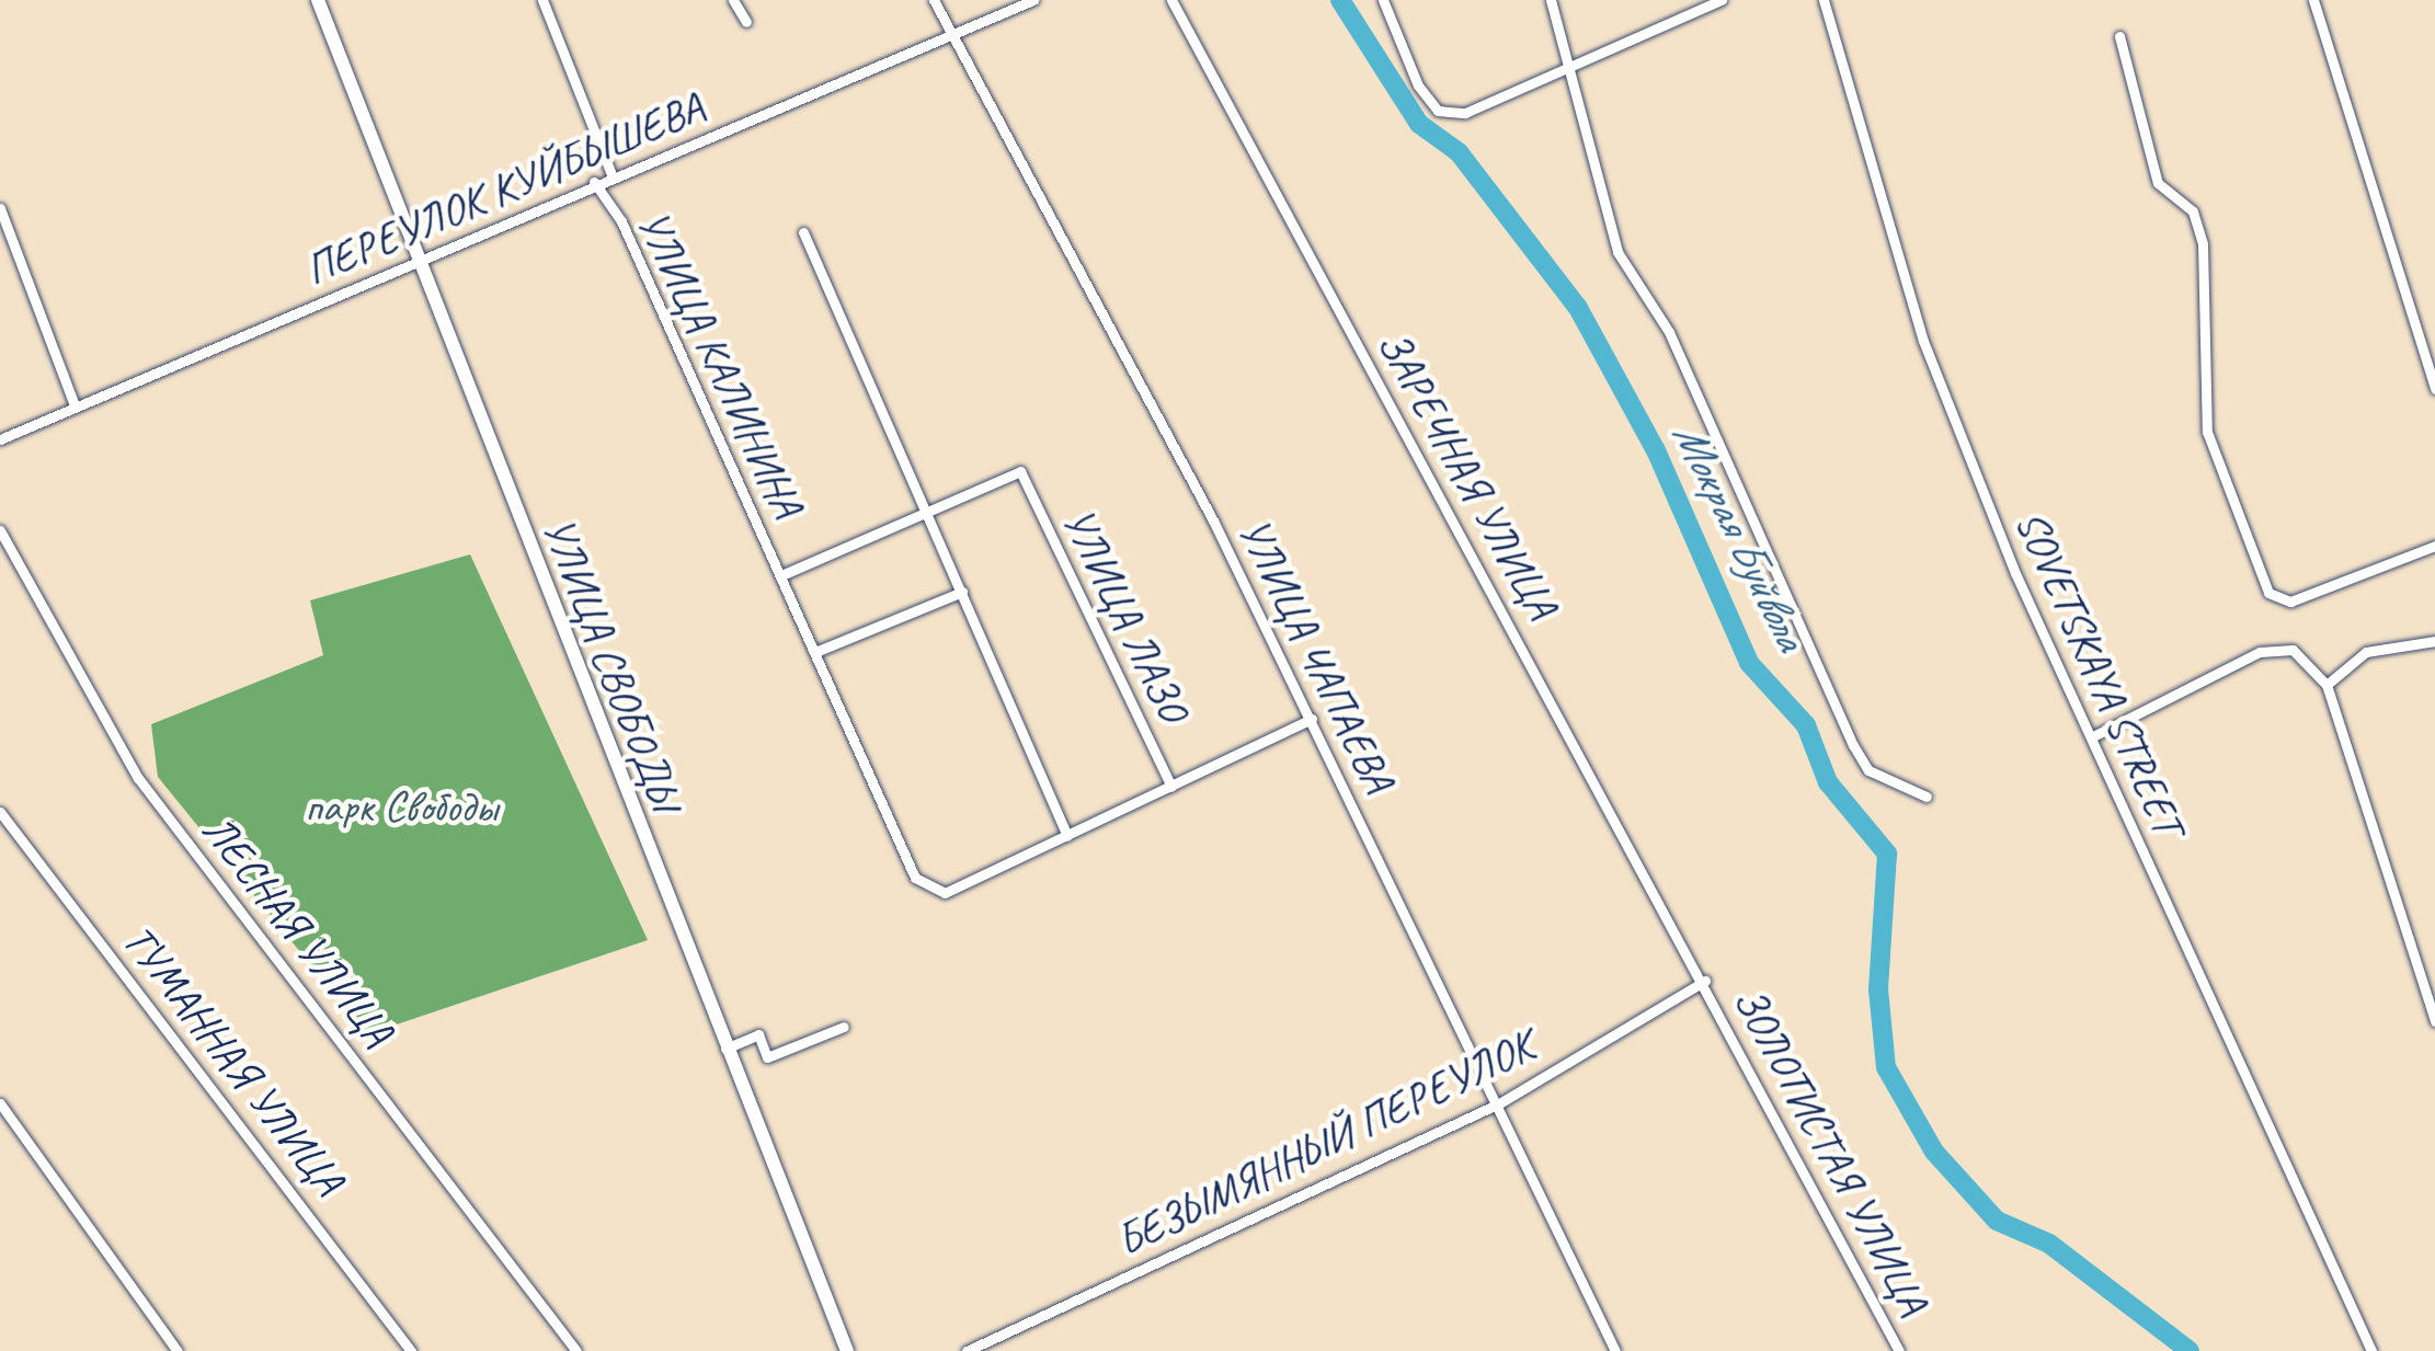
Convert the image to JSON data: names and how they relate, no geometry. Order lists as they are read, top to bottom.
{
  "streets": {
    "main road": ["УЛИЦА СВОБОДЫ"],
    "street": [
      "ПЕРЕУЛОК КУЙБЫШЕВА",
      "УЛИЦА КАЛИНИНА",
      "ЗАРЕЧНАЯ УЛИЦА",
      "УЛИЦА ЛАЗО",
      "УЛИЦА ЧАПАЕВА",
      "SOVETSKAYA STREET",
      "ЛЕСНАЯ УЛИЦА",
      "ТУМАННАЯ УЛИЦА",
      "БЕЗЫМЯННЫЙ ПЕРЕУЛОК",
      "ЗОЛОТИСТАЯ УЛИЦА"
    ]
  },
  "crossings": [
    ["ПЕРЕУЛОК КУЙБЫШЕВА", "УЛИЦА КАЛИНИНА"],
    ["ПЕРЕУЛОК КУЙБЫШЕВА", "УЛИЦА ЧАПАЕВА"],
    ["ПЕРЕУЛОК КУЙБЫШЕВА", "УЛИЦА СВОБОДЫ"],
    ["ЗАРЕЧНАЯ УЛИЦА", "БЕЗЫМЯННЫЙ ПЕРЕУЛОК"],
    ["ЗАРЕЧНАЯ УЛИЦА", "ЗОЛОТИСТАЯ УЛИЦА"],
    ["УЛИЦА ЧАПАЕВА", "БЕЗЫМЯННЫЙ ПЕРЕУЛОК"],
    ["БЕЗЫМЯННЫЙ ПЕРЕУЛОК", "ЗОЛОТИСТАЯ УЛИЦА"]
  ],
  "water": ["Мокрая Буйвола"],
  "parks": ["парк Свободы"]
}
